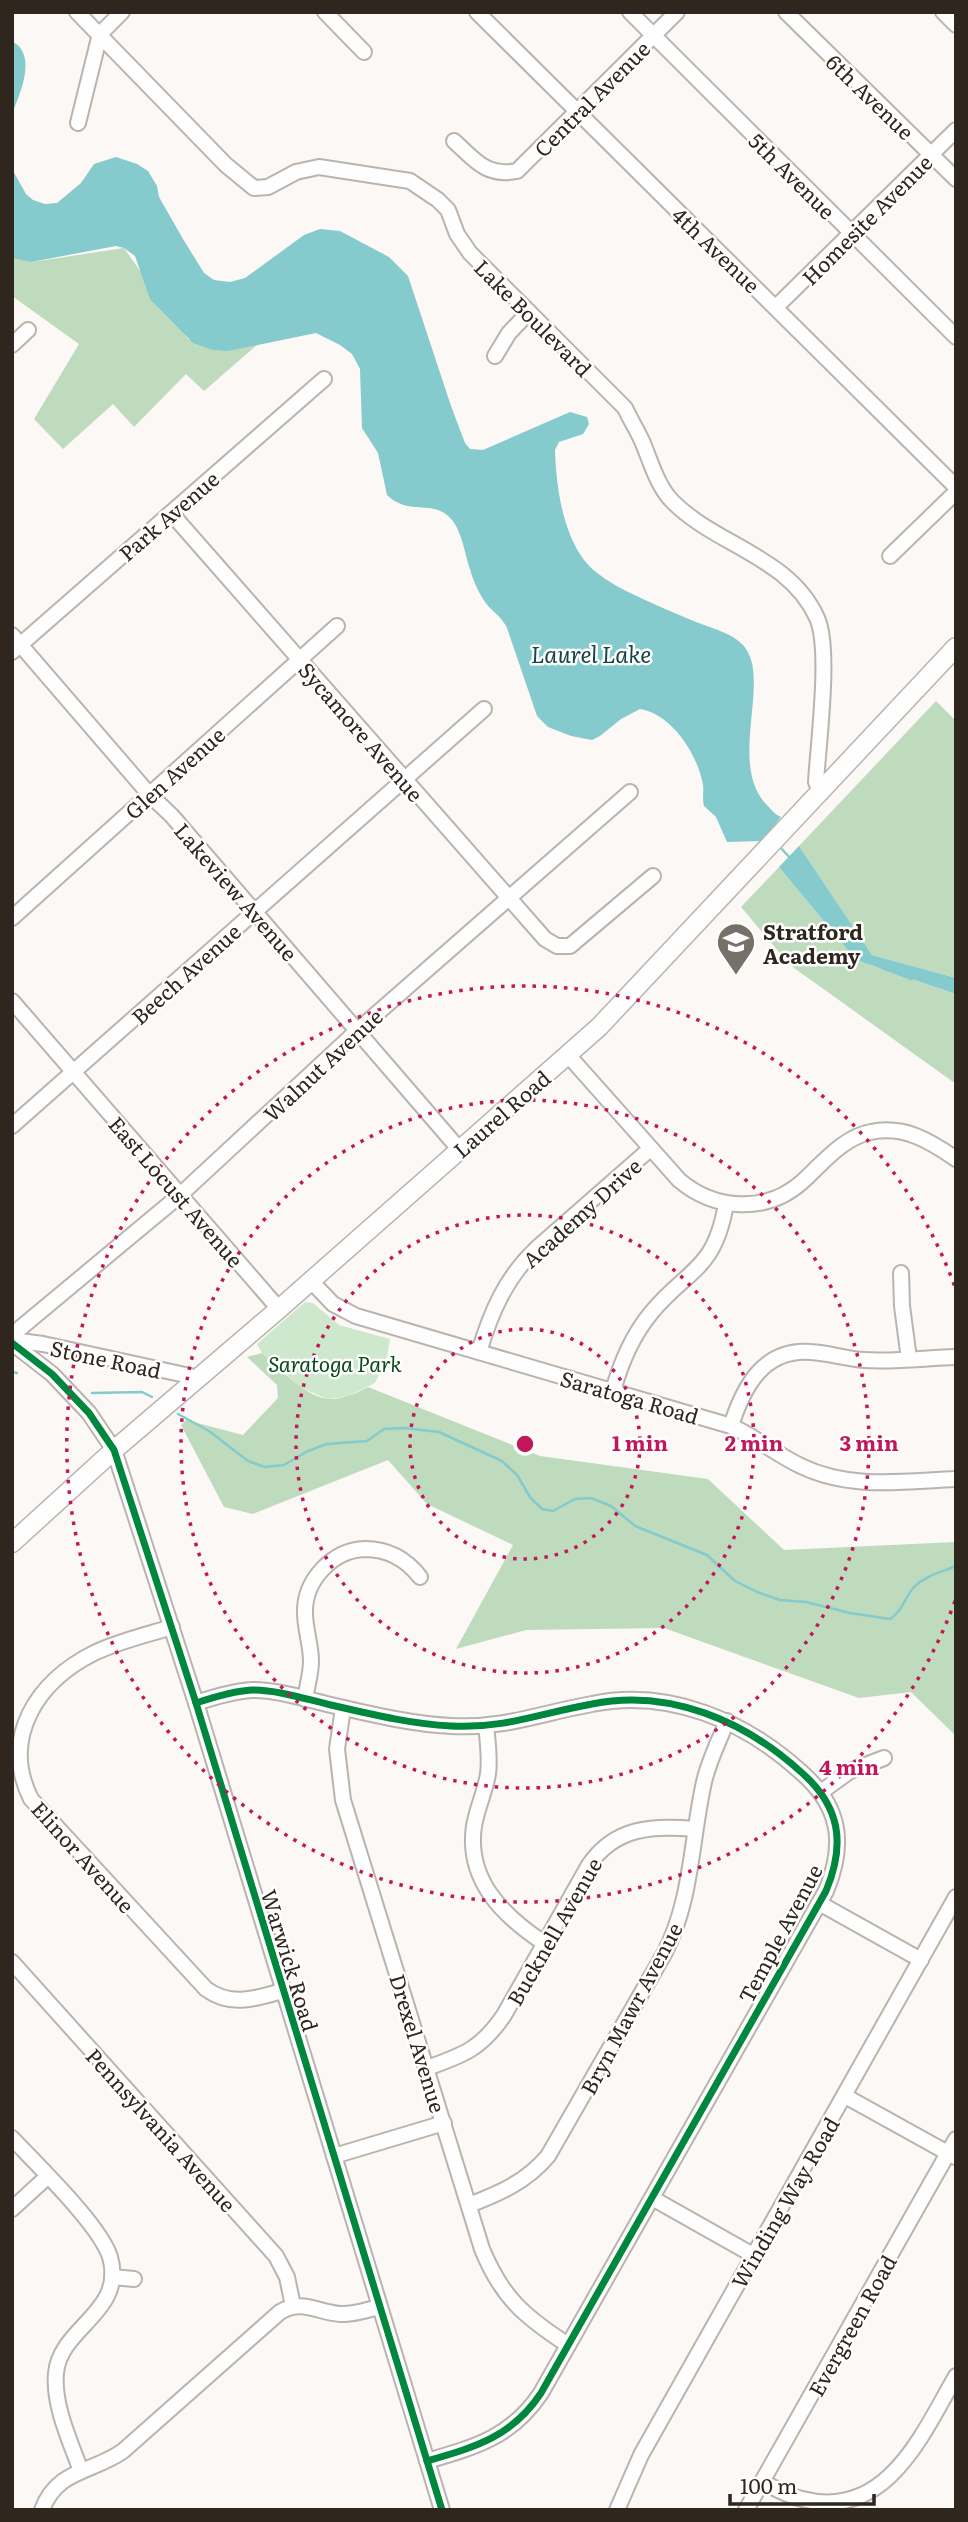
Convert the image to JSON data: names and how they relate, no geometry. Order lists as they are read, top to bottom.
{
  "streets": {
    "main road": ["Laurel Road"],
    "street": [
      "6th Avenue",
      "Central Avenue",
      "5th Avenue",
      "Homesite Avenue",
      "4th Avenue",
      "Lake Boulevard",
      "Park Avenue",
      "Sycamore Avenue",
      "Glen Avenue",
      "Lakeview Avenue",
      "Beech Avenue",
      "Walnut Avenue",
      "East Locust Avenue",
      "Academy Drive",
      "Stone Road",
      "Saratoga Road",
      "Elinor Avenue",
      "Bucknell Avenue",
      "Temple Avenue",
      "Warwick Road",
      "Bryn Mawr Avenue",
      "Drexel Avenue",
      "Pennsylvania Avenue",
      "Winding Way Road",
      "Evergreen Road"
    ]
  },
  "crossings": [
    ["6th Avenue", "Homesite Avenue"],
    ["Central Avenue", "5th Avenue"],
    ["Central Avenue", "4th Avenue"],
    ["5th Avenue", "Homesite Avenue"],
    ["Homesite Avenue", "4th Avenue"],
    ["Lake Boulevard", "Laurel Road"],
    ["Park Avenue", "Sycamore Avenue"],
    ["Park Avenue", "Lakeview Avenue"],
    ["Sycamore Avenue", "Glen Avenue"],
    ["Sycamore Avenue", "Beech Avenue"],
    ["Sycamore Avenue", "Walnut Avenue"],
    ["Glen Avenue", "Lakeview Avenue"],
    ["Lakeview Avenue", "Beech Avenue"],
    ["Lakeview Avenue", "Walnut Avenue"],
    ["Lakeview Avenue", "Laurel Road"],
    ["Beech Avenue", "East Locust Avenue"],
    ["Walnut Avenue", "East Locust Avenue"],
    ["Walnut Avenue", "Stone Road"],
    ["Laurel Road", "East Locust Avenue"],
    ["Laurel Road", "Stone Road"],
    ["Laurel Road", "Saratoga Road"],
    ["Laurel Road", "Warwick Road"],
    ["Academy Drive", "Saratoga Road"],
    ["Stone Road", "Warwick Road"],
    ["Elinor Avenue", "Warwick Road"],
    ["Bucknell Avenue", "Bryn Mawr Avenue"],
    ["Bucknell Avenue", "Drexel Avenue"],
    ["Temple Avenue", "Warwick Road"],
    ["Temple Avenue", "Bryn Mawr Avenue"],
    ["Temple Avenue", "Drexel Avenue"],
    ["Bryn Mawr Avenue", "Drexel Avenue"]
  ],
  "water": ["Laurel Lake"],
  "parks": ["Saratoga Park"],
  "places": {
    "school or university": ["Stratford Academy"]
  },
  "scale_bar": "100 m",
  "rings": [
    "1 min",
    "2 min",
    "3 min",
    "4 min"
  ]
}
